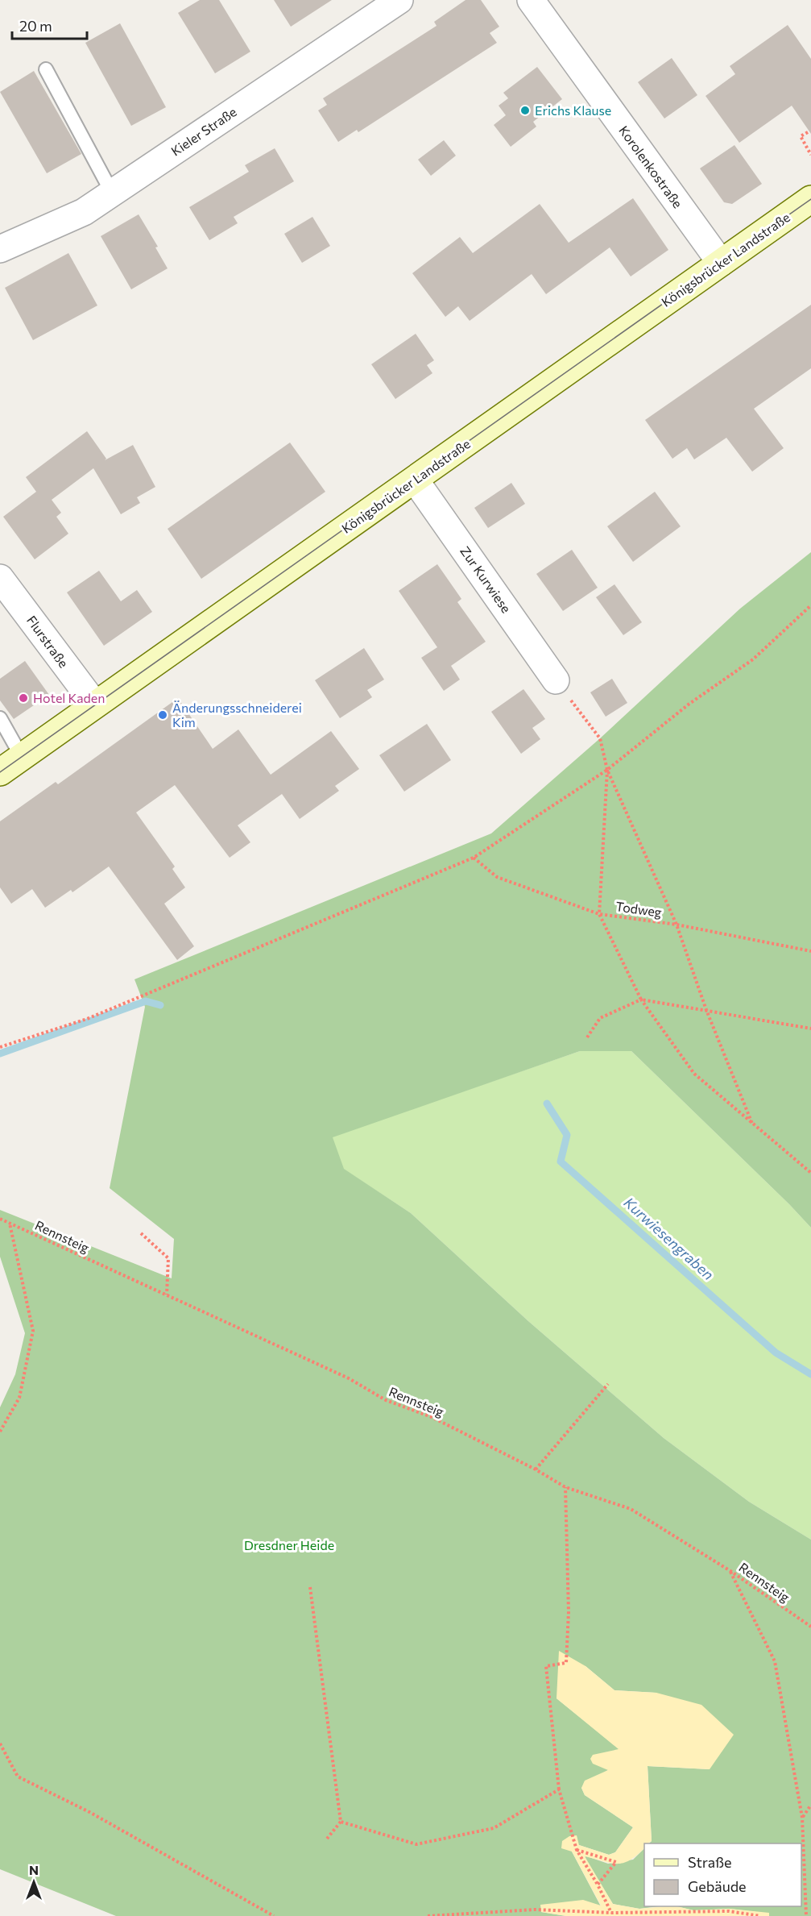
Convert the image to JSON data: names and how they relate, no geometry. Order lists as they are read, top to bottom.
{
  "streets": {
    "main road": ["Königsbrücker Landstraße"],
    "street": [
      "Kieler Straße",
      "Korolenkostraße",
      "Zur Kurwiese",
      "Flurstraße"
    ],
    "path": ["Todweg", "Rennsteig"]
  },
  "crossings": [
    ["Korolenkostraße", "Königsbrücker Landstraße"],
    ["Königsbrücker Landstraße", "Zur Kurwiese"],
    ["Königsbrücker Landstraße", "Flurstraße"]
  ],
  "water": ["Kurwiesengraben"],
  "parks": ["Dresdner Heide"],
  "places": ["Erichs Klause", "Hotel Kaden", "Änderungsschneiderei Kim"],
  "legend": ["Straße", "Gebäude"],
  "scale_bar": "20 m",
  "north": "top"
}
